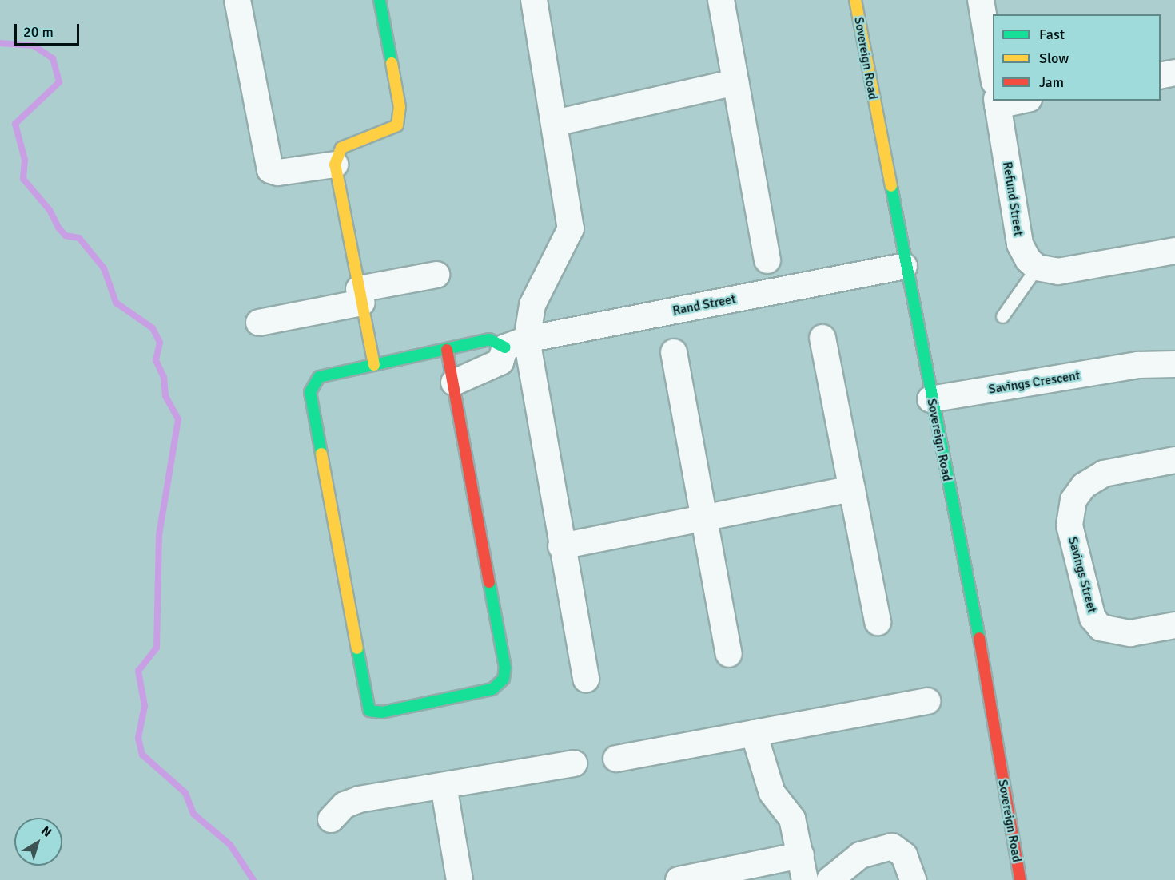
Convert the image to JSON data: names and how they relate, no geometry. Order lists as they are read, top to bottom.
{
  "streets": {
    "street": [
      "Sovereign Road",
      "Refund Street",
      "Rand Street",
      "Savings Crescent",
      "Savings Street"
    ]
  },
  "crossings": [
    ["Sovereign Road", "Rand Street"],
    ["Sovereign Road", "Savings Crescent"]
  ],
  "legend": ["Fast", "Slow", "Jam"],
  "scale_bar": "20 m",
  "north": "top right"
}
